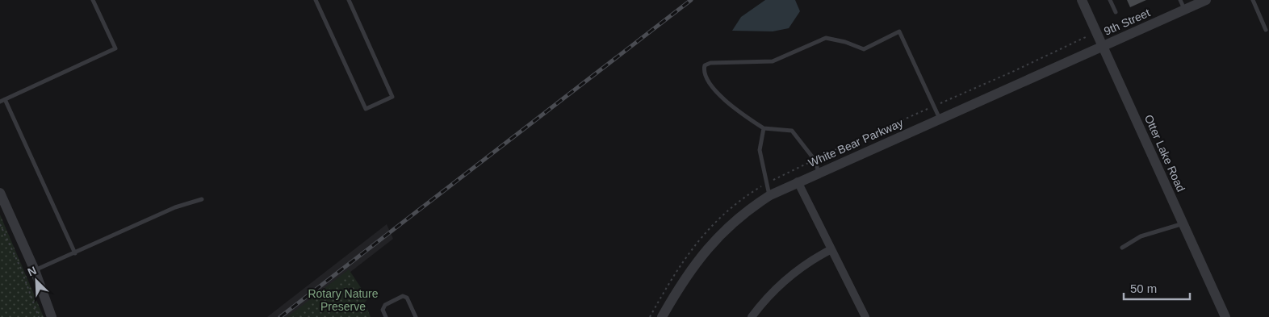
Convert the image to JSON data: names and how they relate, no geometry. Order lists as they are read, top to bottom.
{
  "streets": {
    "street": ["9th Street", "White Bear Parkway", "Otter Lake Road"]
  },
  "crossings": [
    ["9th Street", "White Bear Parkway"],
    ["9th Street", "Otter Lake Road"],
    ["White Bear Parkway", "Otter Lake Road"]
  ],
  "parks": ["Rotary Nature Preserve"],
  "scale_bar": "50 m",
  "north": "top left"
}
